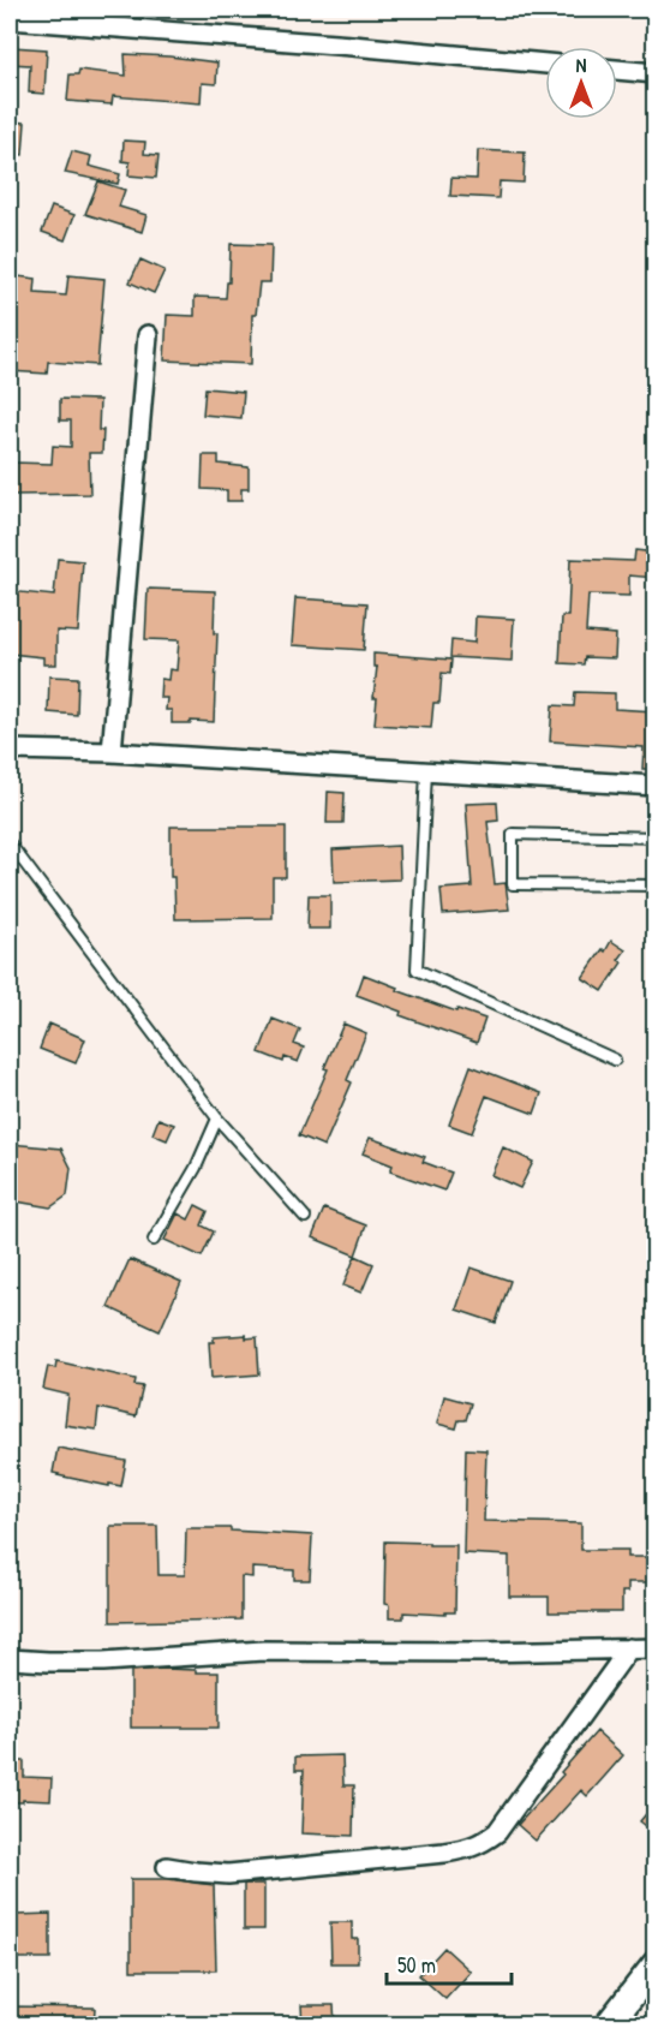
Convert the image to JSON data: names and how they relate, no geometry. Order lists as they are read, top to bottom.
{
  "scale_bar": "50 m",
  "north": "top"
}
